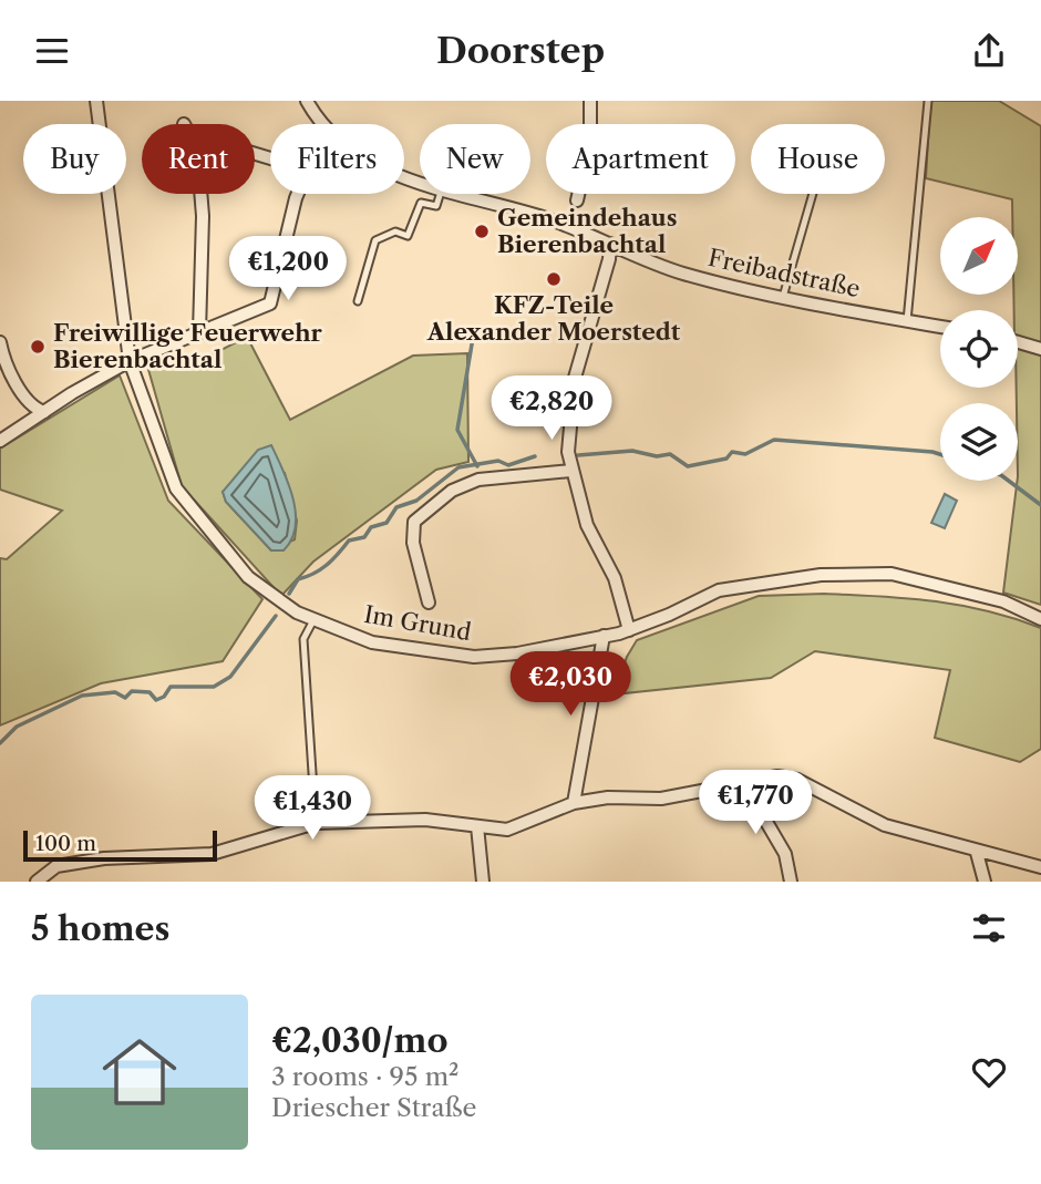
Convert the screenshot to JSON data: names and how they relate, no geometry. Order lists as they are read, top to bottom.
{
  "streets": {
    "street": ["Freibadstraße", "Im Grund"]
  },
  "places": ["Gemeindehaus Bierenbachtal", "KFZ-Teile Alexander Moerstedt", "Freiwillige Feuerwehr Bierenbachtal"],
  "scale_bar": "100 m",
  "north": "top right",
  "page": {
    "header": "Doorstep",
    "chip": [
      "Buy",
      "Rent",
      "Filters",
      "New",
      "Apartment",
      "House"
    ],
    "price": [
      "€1,200",
      "€2,820",
      "€2,030",
      "€1,770",
      "€1,430"
    ],
    "scale": "100 m",
    "heading": "5 homes",
    "list": [
      {
        "name": "€2,030/mo",
        "note": "3 rooms · 95 m² · Driescher Straße"
      }
    ]
  }
}
